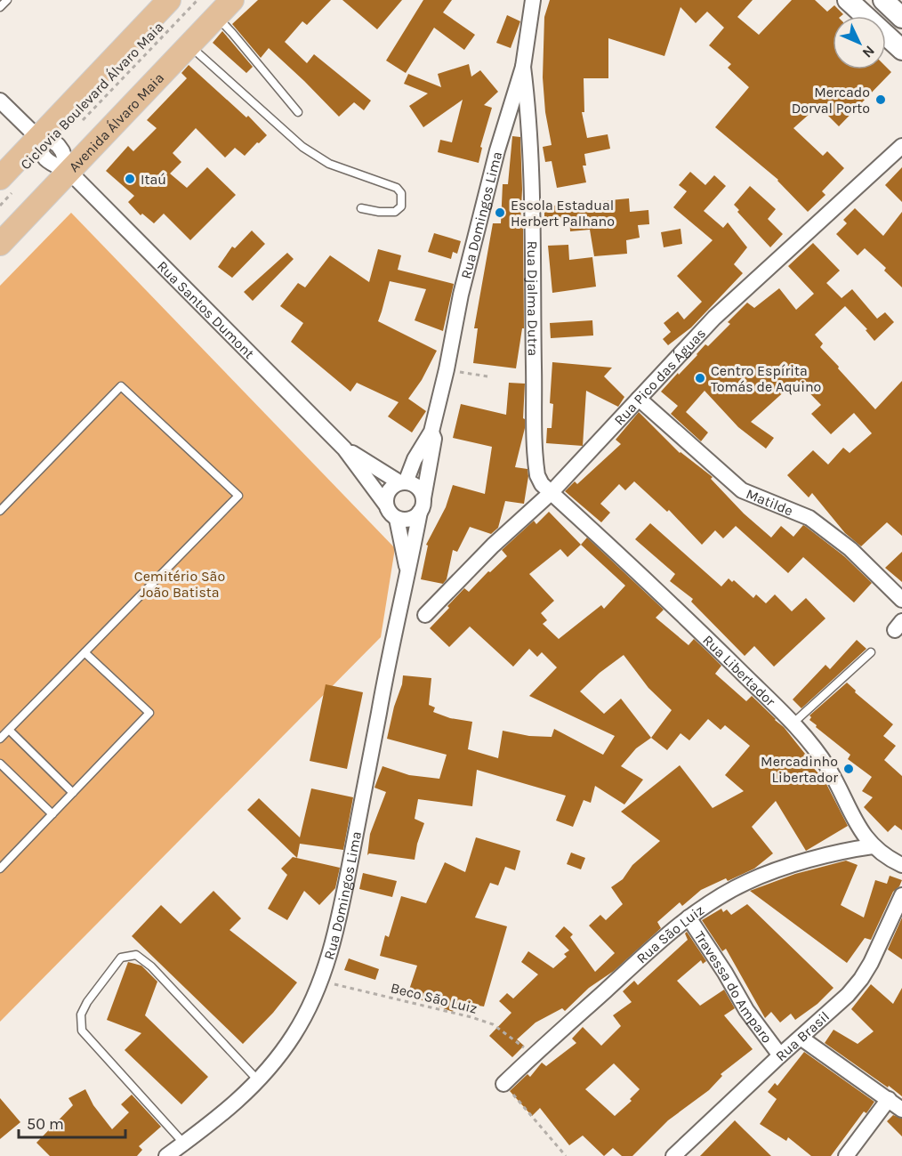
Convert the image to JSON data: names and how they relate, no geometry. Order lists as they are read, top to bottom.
{
  "streets": {
    "main road": ["Avenida Álvaro Maia"],
    "street": [
      "Rua Domingos Lima",
      "Rua Djalma Dutra",
      "Rua Santos Dumont",
      "Rua Pico das Águas",
      "Matilde",
      "Rua Libertador",
      "Rua São Luiz",
      "Travessa do Amparo",
      "Rua Brasil"
    ],
    "path": ["Ciclovia Boulevard Álvaro Maia", "Beco São Luiz"]
  },
  "crossings": [
    ["Avenida Álvaro Maia", "Rua Santos Dumont"],
    ["Rua Domingos Lima", "Rua Djalma Dutra"],
    ["Rua Domingos Lima", "Rua Santos Dumont"],
    ["Rua Domingos Lima", "Beco São Luiz"],
    ["Rua Djalma Dutra", "Rua Pico das Águas"],
    ["Rua Djalma Dutra", "Rua Libertador"],
    ["Rua Pico das Águas", "Matilde"],
    ["Rua Pico das Águas", "Rua Libertador"],
    ["Rua Libertador", "Rua São Luiz"],
    ["Rua São Luiz", "Travessa do Amparo"],
    ["Rua São Luiz", "Beco São Luiz"],
    ["Travessa do Amparo", "Rua Brasil"]
  ],
  "parks": ["Cemitério São João Batista"],
  "places": [
    "Mercado Dorval Porto",
    "Itaú",
    "Escola Estadual Herbert Palhano",
    "Centro Espírita Tomás de Aquino",
    "Mercadinho Libertador"
  ],
  "scale_bar": "50 m",
  "north": "bottom right"
}
